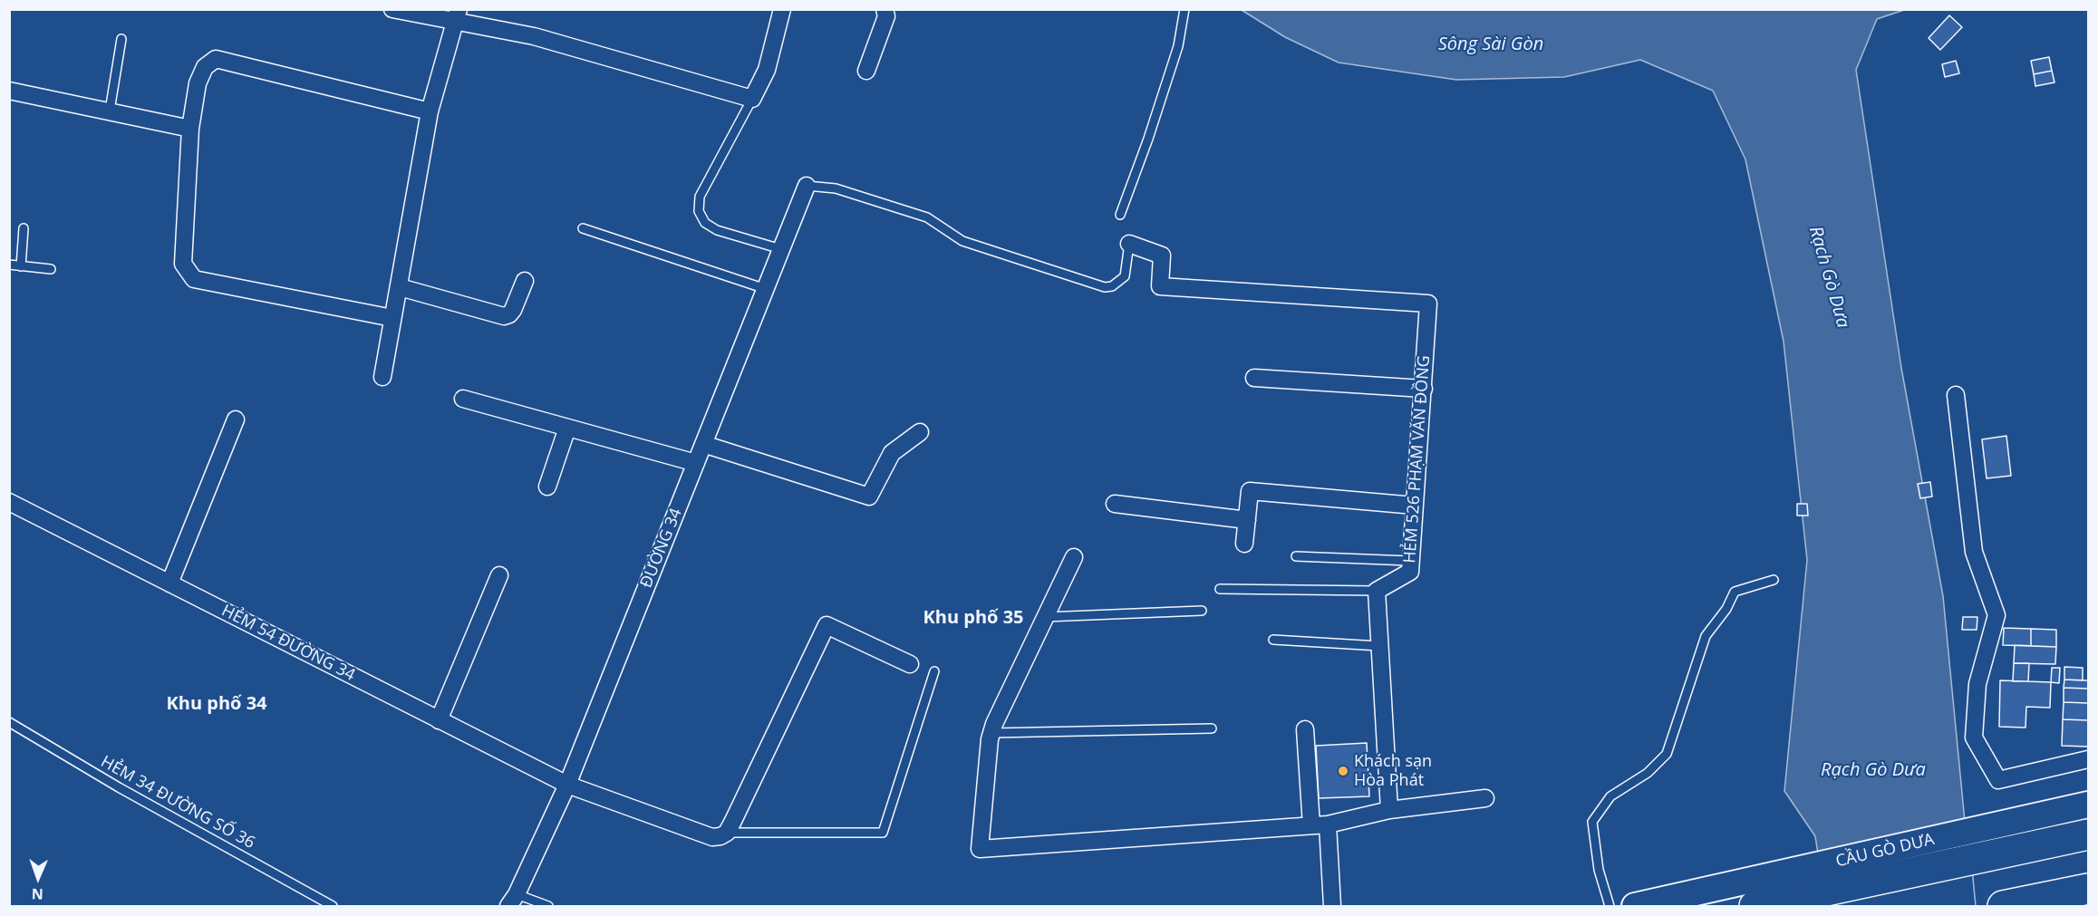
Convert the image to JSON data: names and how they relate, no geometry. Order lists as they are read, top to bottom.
{
  "streets": {
    "highway": ["CẦU GÒ DƯA"],
    "street": ["HẺM 526 PHẠM VĂN ĐỒNG", "ĐƯỜNG 34", "HẺM 54 ĐƯỜNG 34"],
    "lane": ["HẺM 34 ĐƯỜNG SỐ 36"]
  },
  "crossings": [
    ["ĐƯỜNG 34", "HẺM 54 ĐƯỜNG 34"]
  ],
  "districts": ["Khu phố 35", "Khu phố 34"],
  "water": ["Sông Sài Gòn", "Rạch Gò Dưa"],
  "places": ["Khách sạn Hòa Phát"],
  "north": "bottom"
}
